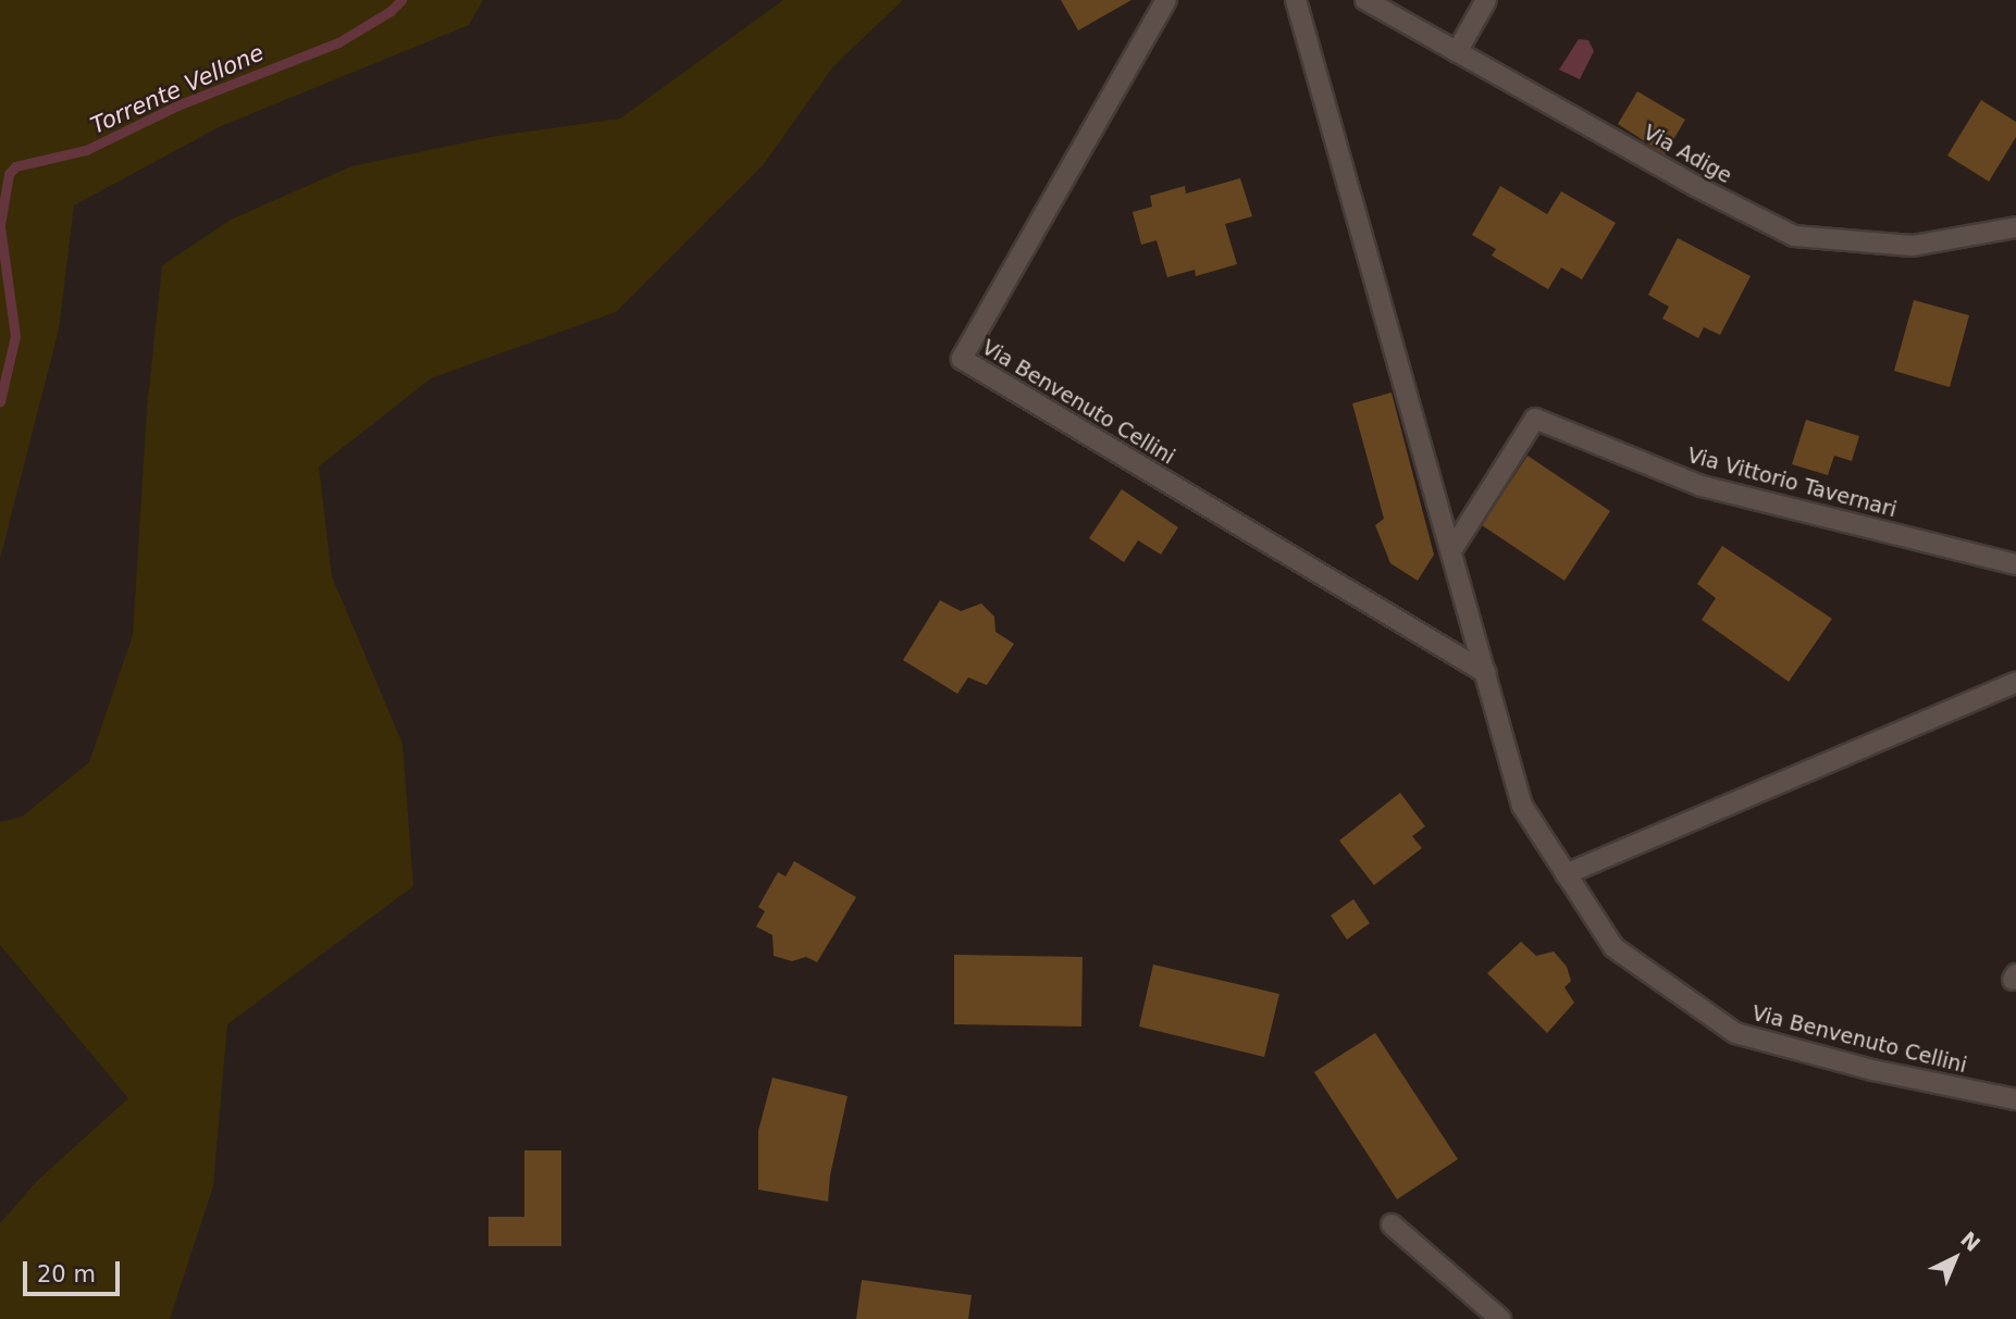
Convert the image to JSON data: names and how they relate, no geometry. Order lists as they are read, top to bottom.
{
  "streets": {
    "street": ["Via Adige", "Via Benvenuto Cellini", "Via Vittorio Tavernari"]
  },
  "crossings": [
    ["Via Benvenuto Cellini", "Via Vittorio Tavernari"]
  ],
  "water": ["Torrente Vellone"],
  "scale_bar": "20 m",
  "north": "top right"
}
